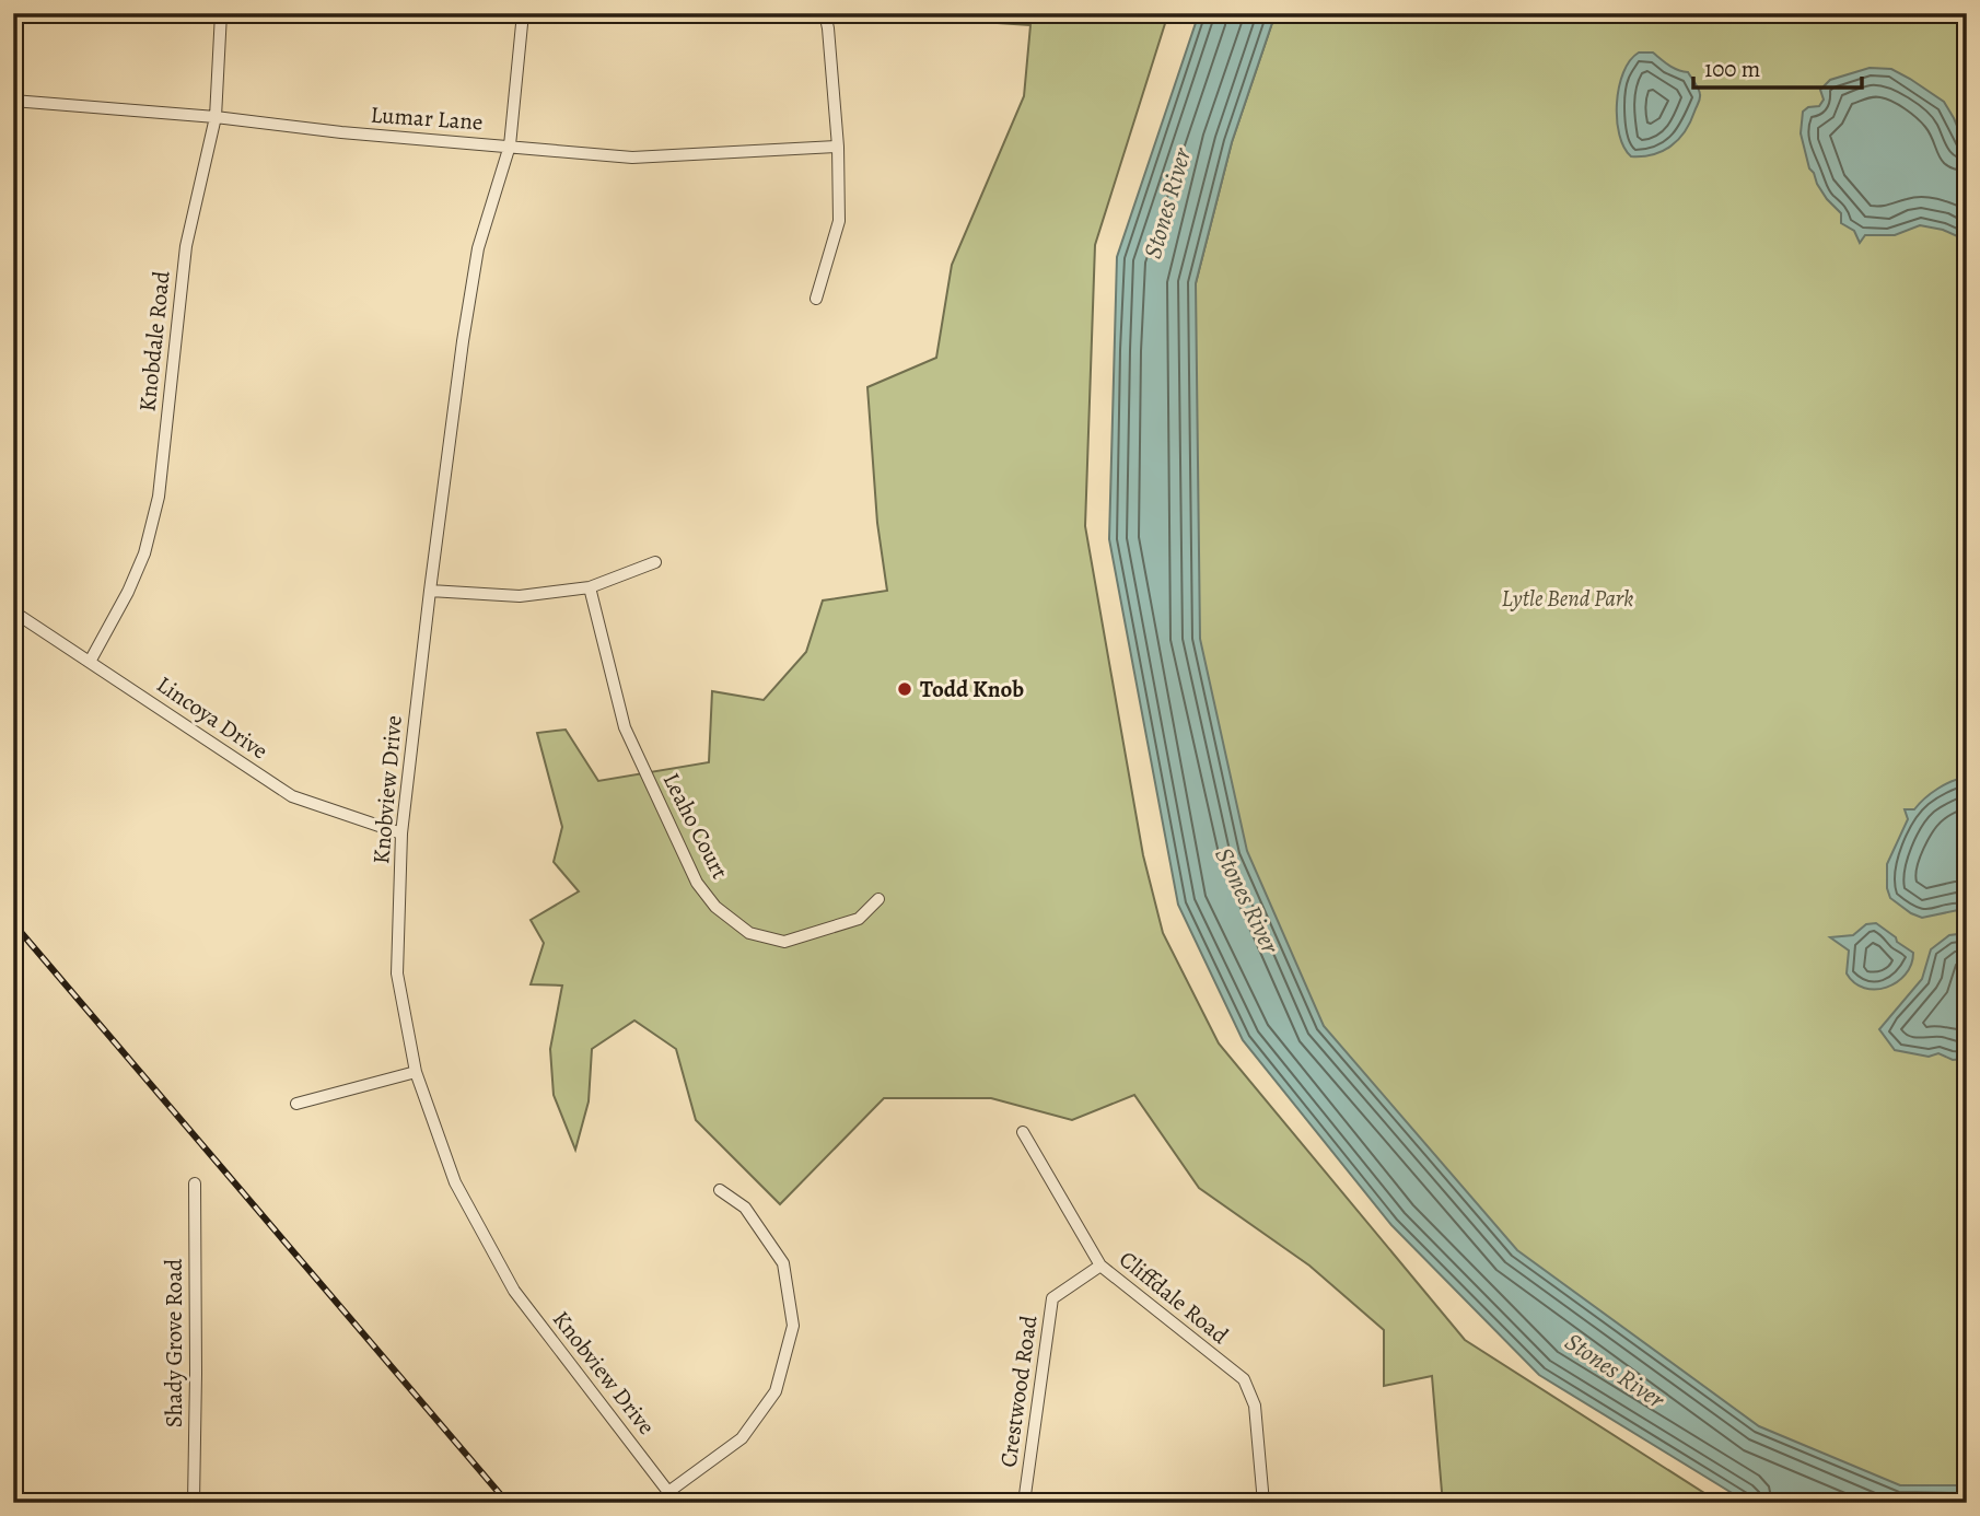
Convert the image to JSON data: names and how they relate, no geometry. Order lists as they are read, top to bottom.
{
  "streets": {
    "street": [
      "Lumar Lane",
      "Knobdale Road",
      "Lincoya Drive",
      "Knobview Drive",
      "Leaho Court",
      "Cliffdale Road",
      "Shady Grove Road",
      "Crestwood Road"
    ]
  },
  "crossings": [
    ["Lumar Lane", "Knobdale Road"],
    ["Lumar Lane", "Knobview Drive"],
    ["Knobdale Road", "Lincoya Drive"],
    ["Lincoya Drive", "Knobview Drive"],
    ["Cliffdale Road", "Crestwood Road"]
  ],
  "water": ["Stones River"],
  "parks": ["Lytle Bend Park"],
  "places": ["Todd Knob"],
  "scale_bar": "100 m"
}
